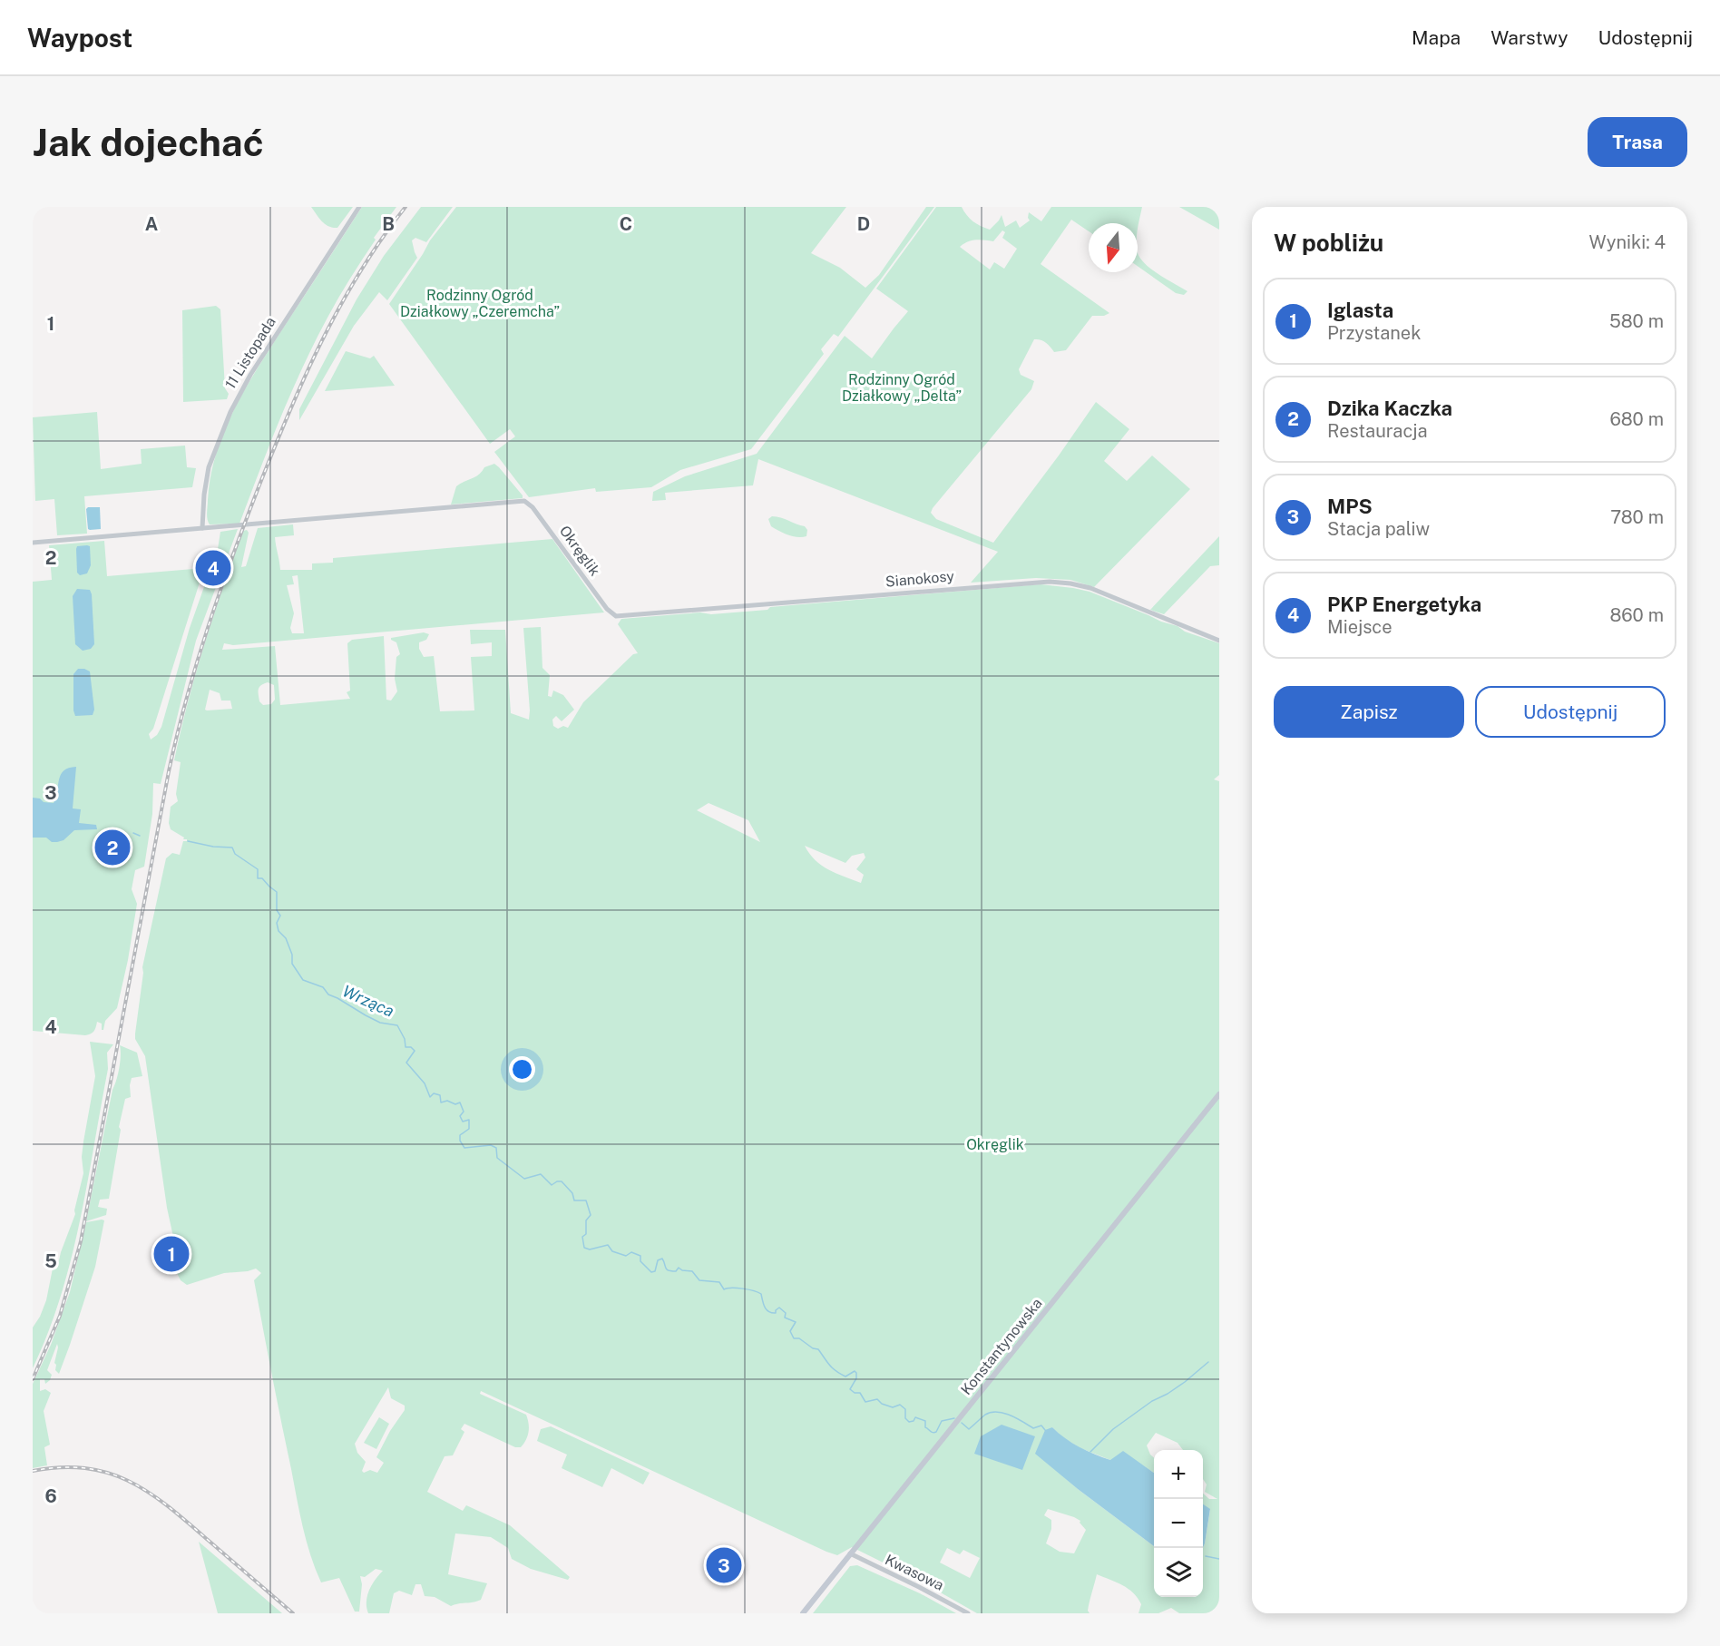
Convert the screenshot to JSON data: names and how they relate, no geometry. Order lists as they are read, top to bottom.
{
  "streets": {
    "main road": ["Konstantynowska"],
    "street": [
      "11 Listopada",
      "Okręglik",
      "Sianokosy",
      "Kwasowa"
    ]
  },
  "crossings": [
    ["11 Listopada", "Okręglik"],
    ["Okręglik", "Sianokosy"],
    ["Konstantynowska", "Kwasowa"]
  ],
  "water": ["Wrząca"],
  "parks": ["Rodzinny Ogród Działkowy „Czeremcha”", "Rodzinny Ogród Działkowy „Delta”", "Okręglik"],
  "north": "bottom",
  "page": {
    "header": "Waypost",
    "nav": ["Mapa", "Warstwy", "Udostępnij"],
    "buttons": [
      "Trasa",
      ["Zapisz", "Udostępnij"]
    ],
    "title": "Jak dojechać",
    "heading": ["W pobliżu", "Wyniki: 4"],
    "list": [
      {
        "mark": "1",
        "name": "Iglasta",
        "note": "Przystanek",
        "value": "580 m"
      },
      {
        "mark": "2",
        "name": "Dzika Kaczka",
        "note": "Restauracja",
        "value": "680 m"
      },
      {
        "mark": "3",
        "name": "MPS",
        "note": "Stacja paliw",
        "value": "780 m"
      },
      {
        "mark": "4",
        "name": "PKP Energetyka",
        "note": "Miejsce",
        "value": "860 m"
      }
    ],
    "pins": [
      "4",
      "2",
      "1",
      "3"
    ],
    "map_buttons": ["+", "−"]
  },
  "grid": {
    "columns": [
      "A",
      "B",
      "C",
      "D"
    ],
    "rows": [
      "1",
      "2",
      "3",
      "4",
      "5",
      "6"
    ]
  }
}
